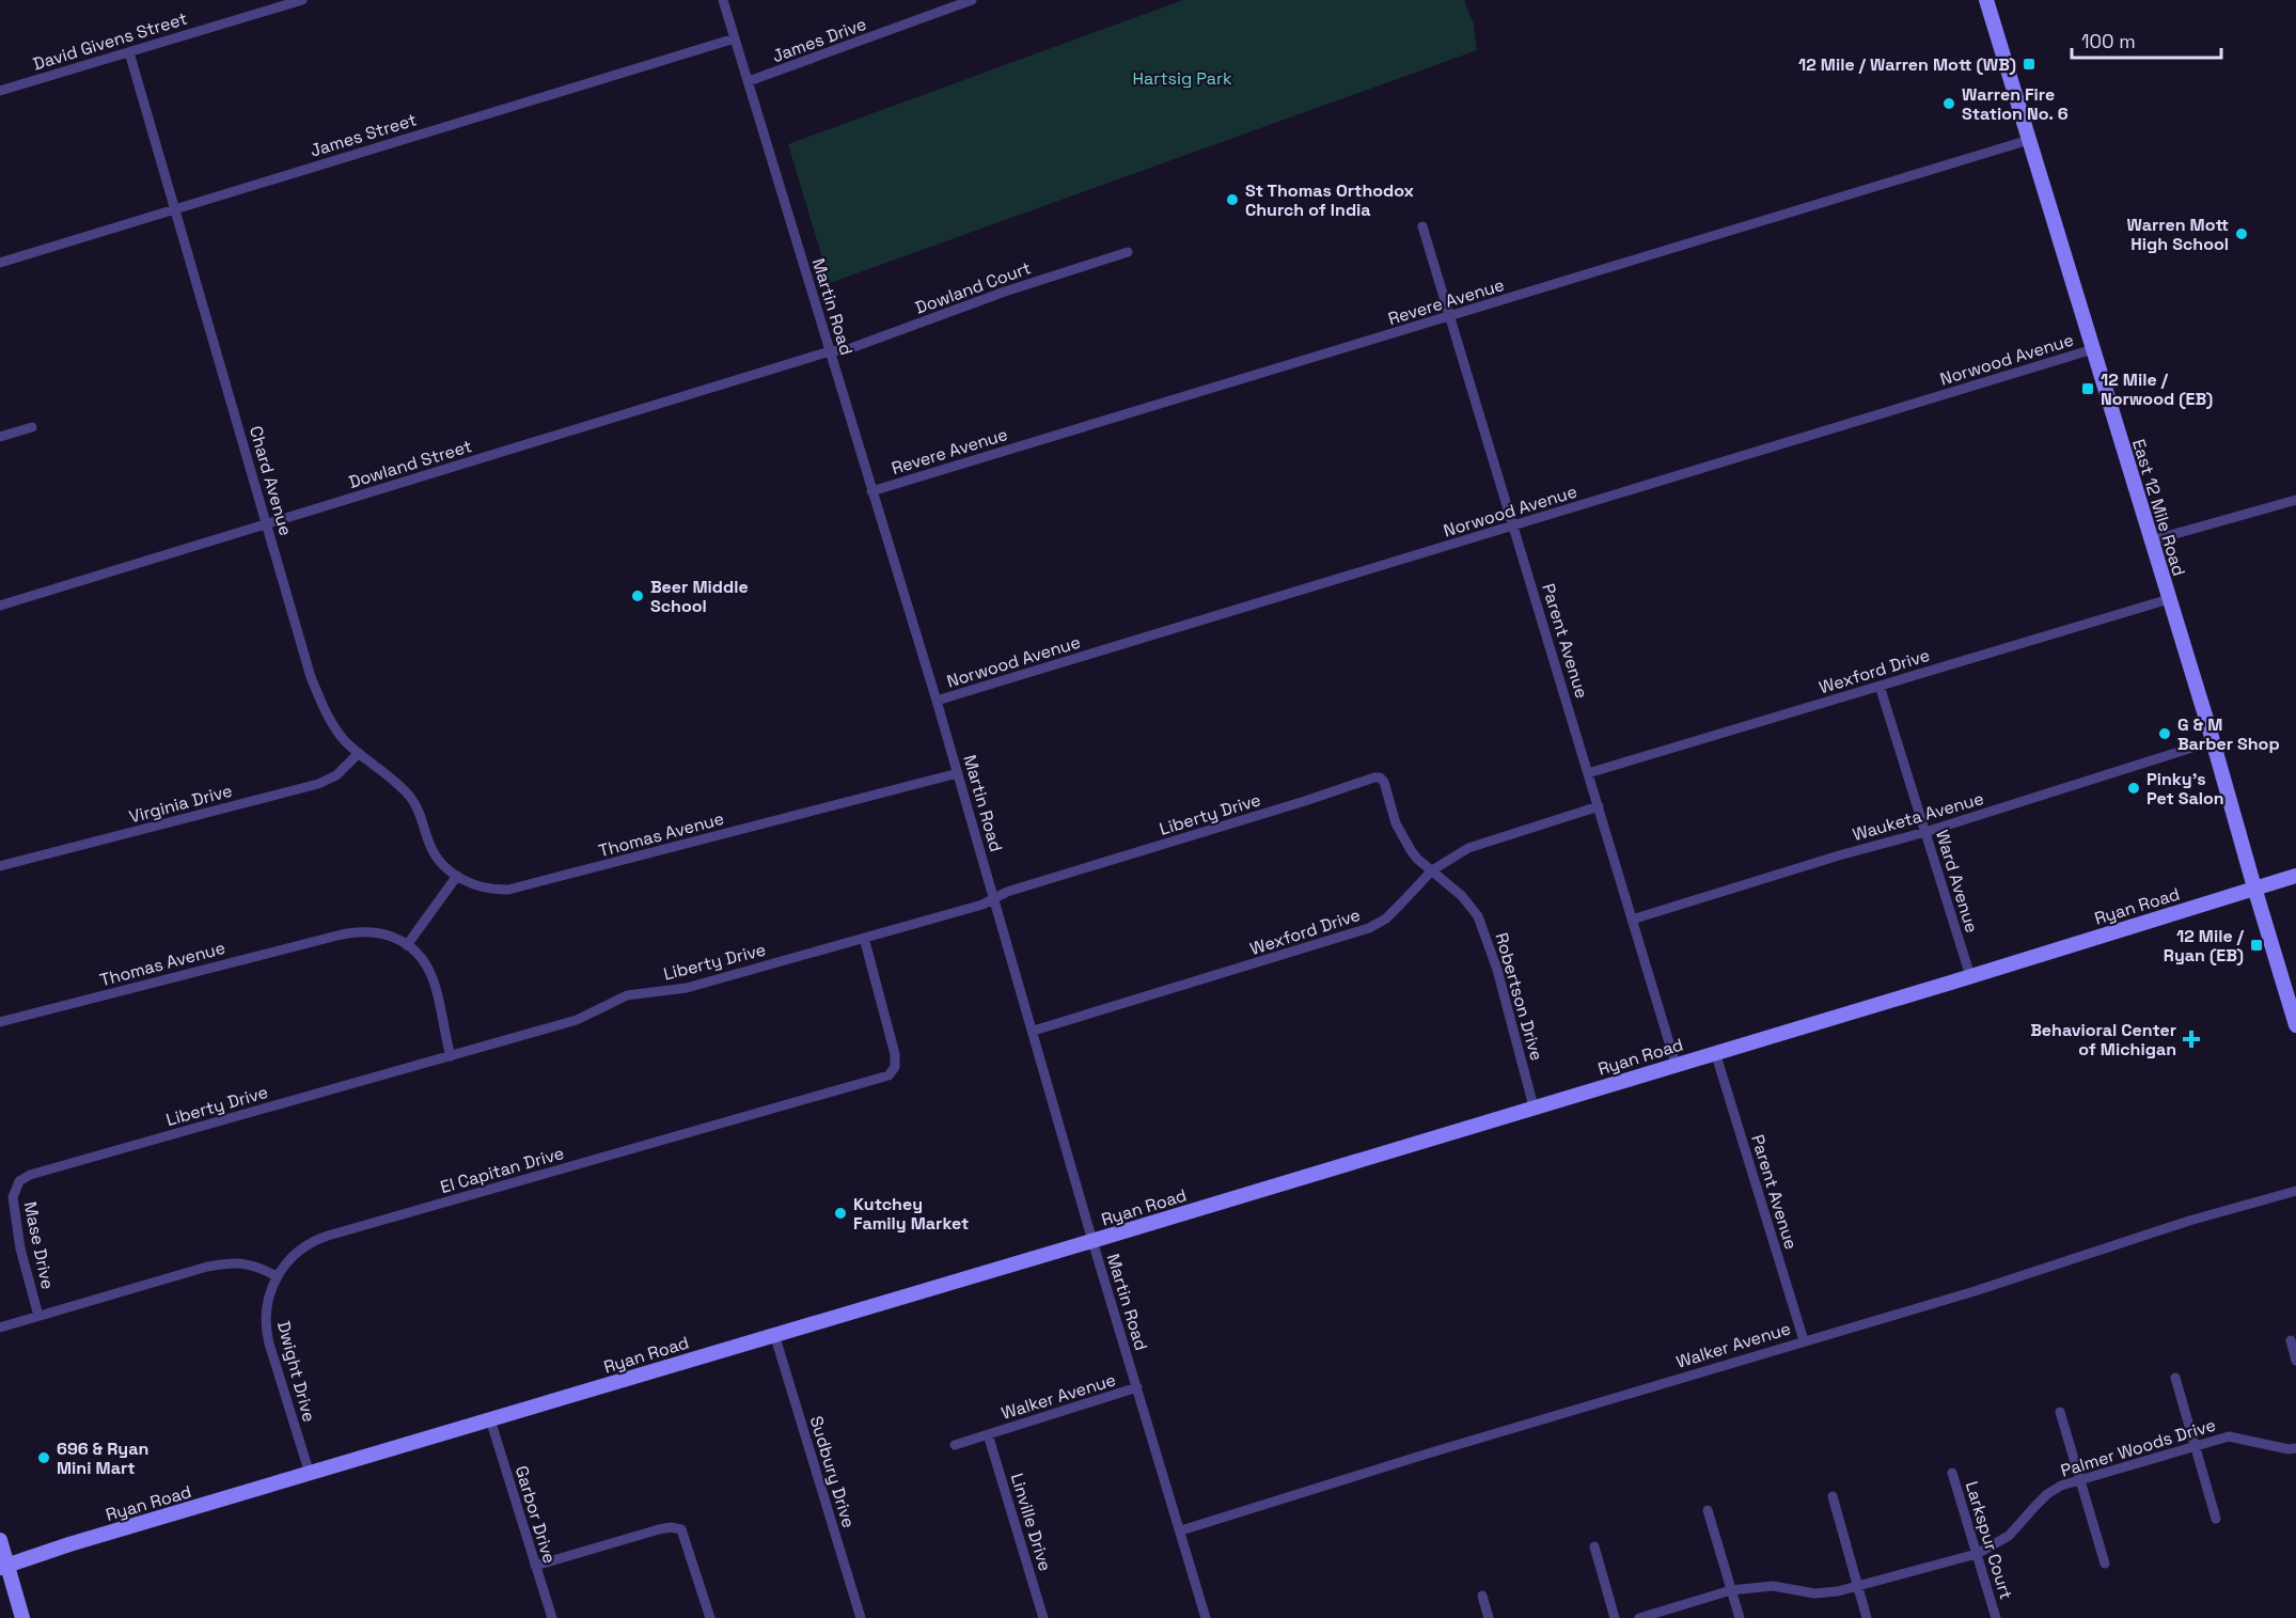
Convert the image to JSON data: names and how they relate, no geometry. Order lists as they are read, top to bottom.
{
  "streets": {
    "main road": ["East 12 Mile Road", "Ryan Road"],
    "street": [
      "James Drive",
      "David Givens Street",
      "James Street",
      "Dowland Court",
      "Revere Avenue",
      "Martin Road",
      "Norwood Avenue",
      "Dowland Street",
      "Chard Avenue",
      "Parent Avenue",
      "Wexford Drive",
      "Virginia Drive",
      "Liberty Drive",
      "Wauketa Avenue",
      "Thomas Avenue",
      "Ward Avenue",
      "Robertson Drive",
      "El Capitan Drive",
      "Mase Drive",
      "Walker Avenue",
      "Dwight Drive",
      "Palmer Woods Drive",
      "Sudbury Drive",
      "Garbor Drive",
      "Linville Drive",
      "Larkspur Court"
    ]
  },
  "crossings": [
    ["James Drive", "Martin Road"],
    ["David Givens Street", "Chard Avenue"],
    ["James Street", "Martin Road"],
    ["James Street", "Chard Avenue"],
    ["Dowland Court", "Martin Road"],
    ["Dowland Court", "Dowland Street"],
    ["Revere Avenue", "Martin Road"],
    ["Revere Avenue", "East 12 Mile Road"],
    ["Revere Avenue", "Parent Avenue"],
    ["Martin Road", "Norwood Avenue"],
    ["Martin Road", "Dowland Street"],
    ["Martin Road", "Wexford Drive"],
    ["Martin Road", "Liberty Drive"],
    ["Martin Road", "Thomas Avenue"],
    ["Martin Road", "Ryan Road"],
    ["Martin Road", "Walker Avenue"],
    ["Norwood Avenue", "East 12 Mile Road"],
    ["Norwood Avenue", "Parent Avenue"],
    ["Dowland Street", "Chard Avenue"],
    ["Chard Avenue", "Virginia Drive"],
    ["Chard Avenue", "Thomas Avenue"],
    ["East 12 Mile Road", "Wexford Drive"],
    ["East 12 Mile Road", "Wauketa Avenue"],
    ["East 12 Mile Road", "Ryan Road"],
    ["Parent Avenue", "Wexford Drive"],
    ["Parent Avenue", "Wauketa Avenue"],
    ["Parent Avenue", "Ryan Road"],
    ["Parent Avenue", "Walker Avenue"],
    ["Wexford Drive", "Ward Avenue"],
    ["Wexford Drive", "Robertson Drive"],
    ["Liberty Drive", "Thomas Avenue"],
    ["Liberty Drive", "Robertson Drive"],
    ["Liberty Drive", "El Capitan Drive"],
    ["Liberty Drive", "Mase Drive"],
    ["Wauketa Avenue", "Ward Avenue"],
    ["Ward Avenue", "Ryan Road"],
    ["Ryan Road", "Robertson Drive"],
    ["Ryan Road", "Dwight Drive"],
    ["Ryan Road", "Sudbury Drive"],
    ["Ryan Road", "Garbor Drive"],
    ["El Capitan Drive", "Dwight Drive"],
    ["Walker Avenue", "Linville Drive"],
    ["Palmer Woods Drive", "Larkspur Court"]
  ],
  "parks": ["Hartsig Park"],
  "places": {
    "transit": ["12 Mile / Warren Mott (WB)", "12 Mile / Norwood (EB)", "12 Mile / Ryan (EB)"],
    "other": [
      "Warren Fire Station No. 6",
      "St Thomas Orthodox Church of India",
      "Warren Mott High School",
      "Beer Middle School",
      "G & M Barber Shop",
      "Pinky's Pet Salon",
      "Kutchey Family Market",
      "696 & Ryan Mini Mart"
    ],
    "health": ["Behavioral Center of Michigan"]
  },
  "scale_bar": "100 m"
}
